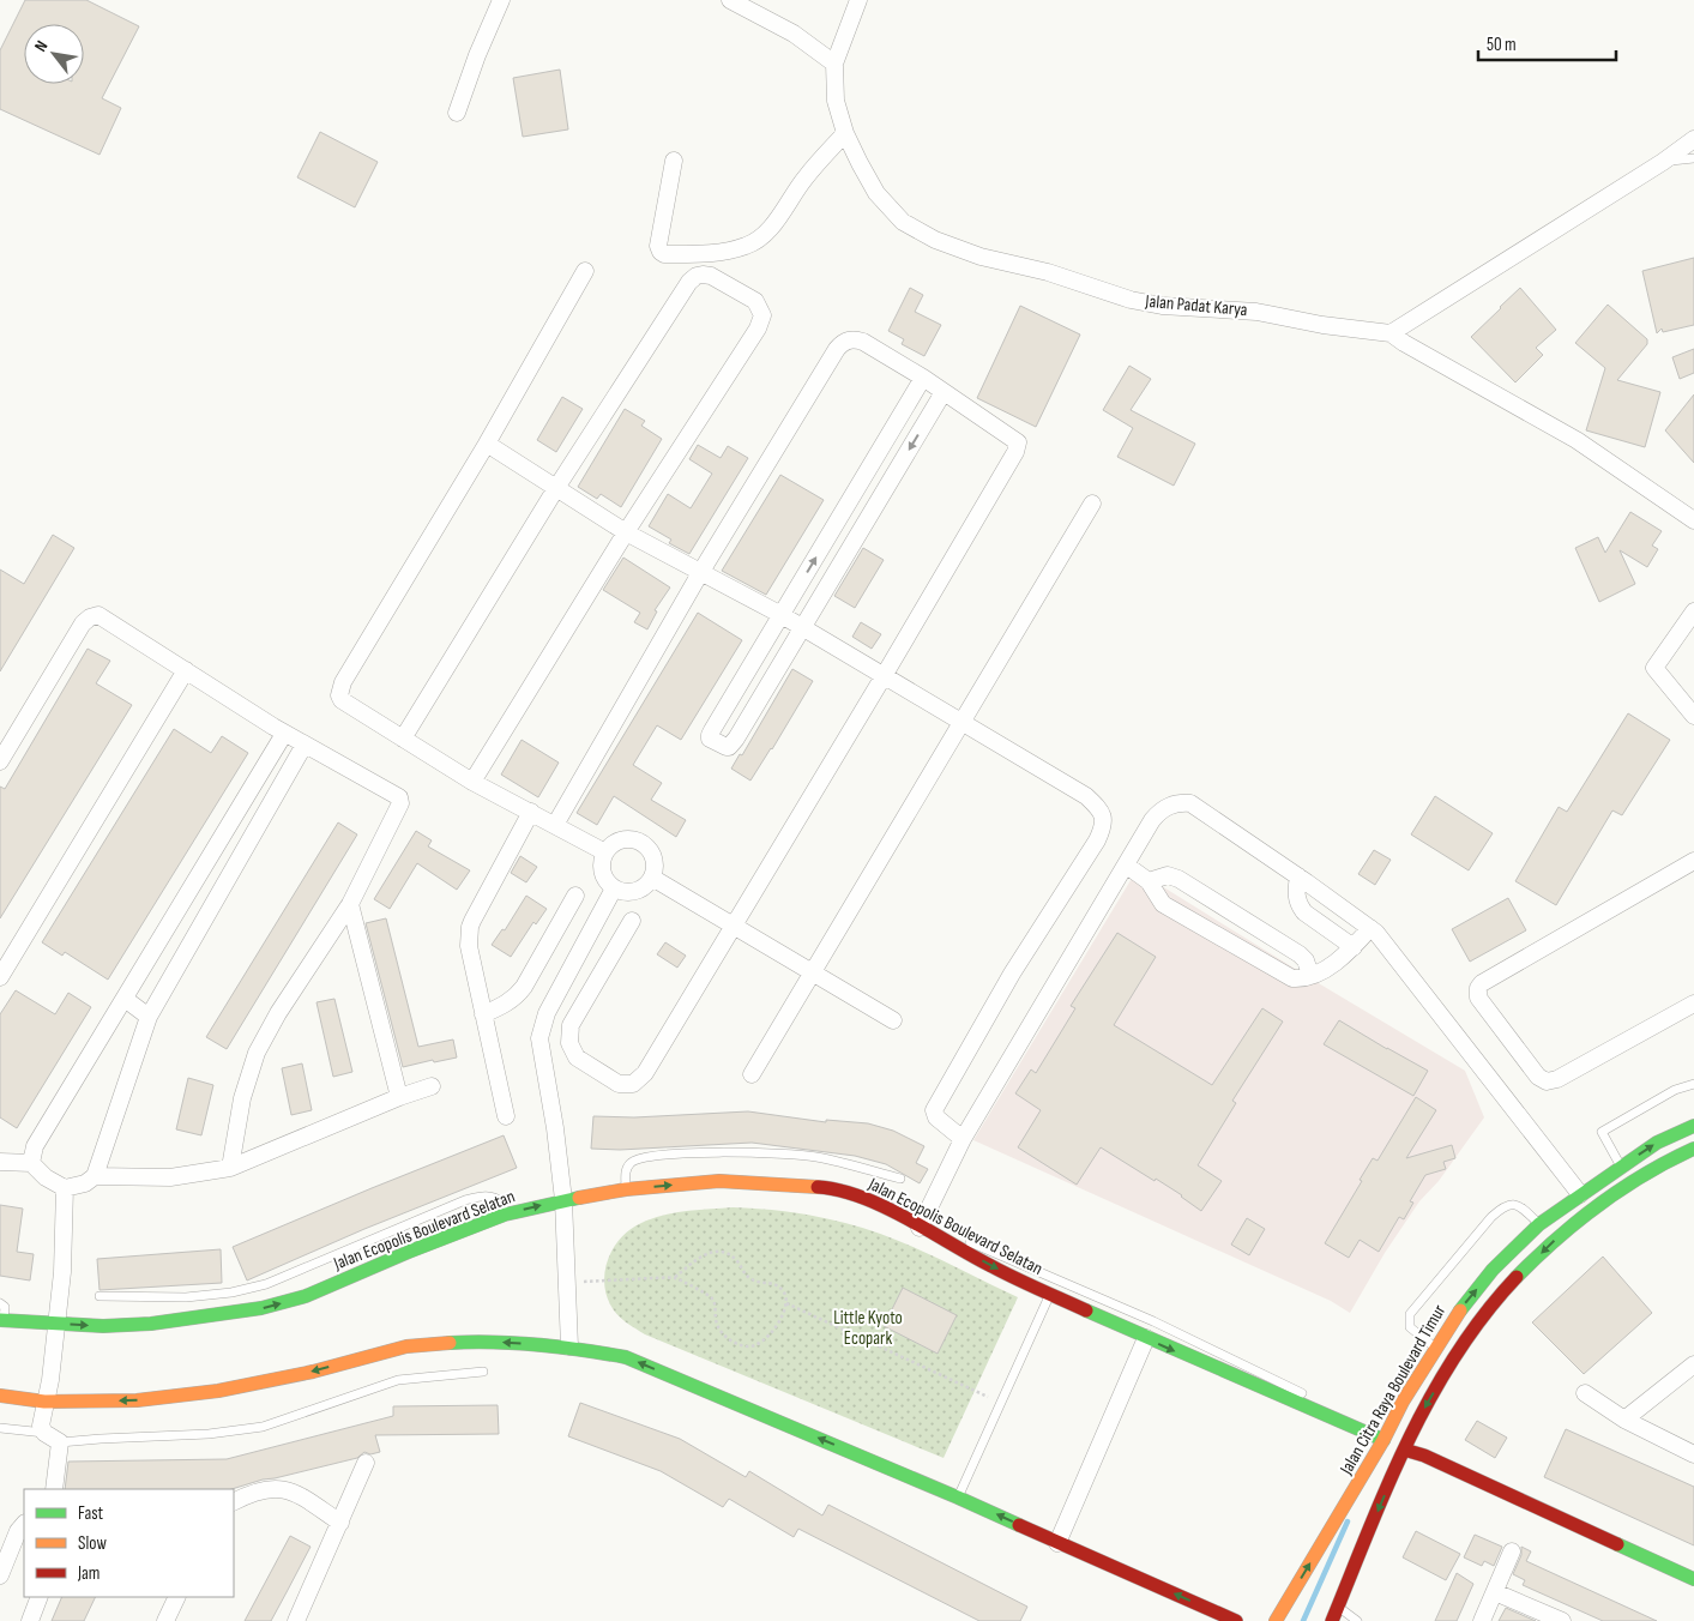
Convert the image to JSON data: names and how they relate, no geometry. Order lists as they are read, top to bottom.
{
  "streets": {
    "street": ["Jalan Padat Karya", "Jalan Ecopolis Boulevard Selatan", "Jalan Citra Raya Boulevard Timur"]
  },
  "crossings": [
    ["Jalan Ecopolis Boulevard Selatan", "Jalan Citra Raya Boulevard Timur"]
  ],
  "parks": ["Little Kyoto Ecopark"],
  "legend": ["Fast", "Slow", "Jam"],
  "scale_bar": "50 m",
  "north": "top left"
}
